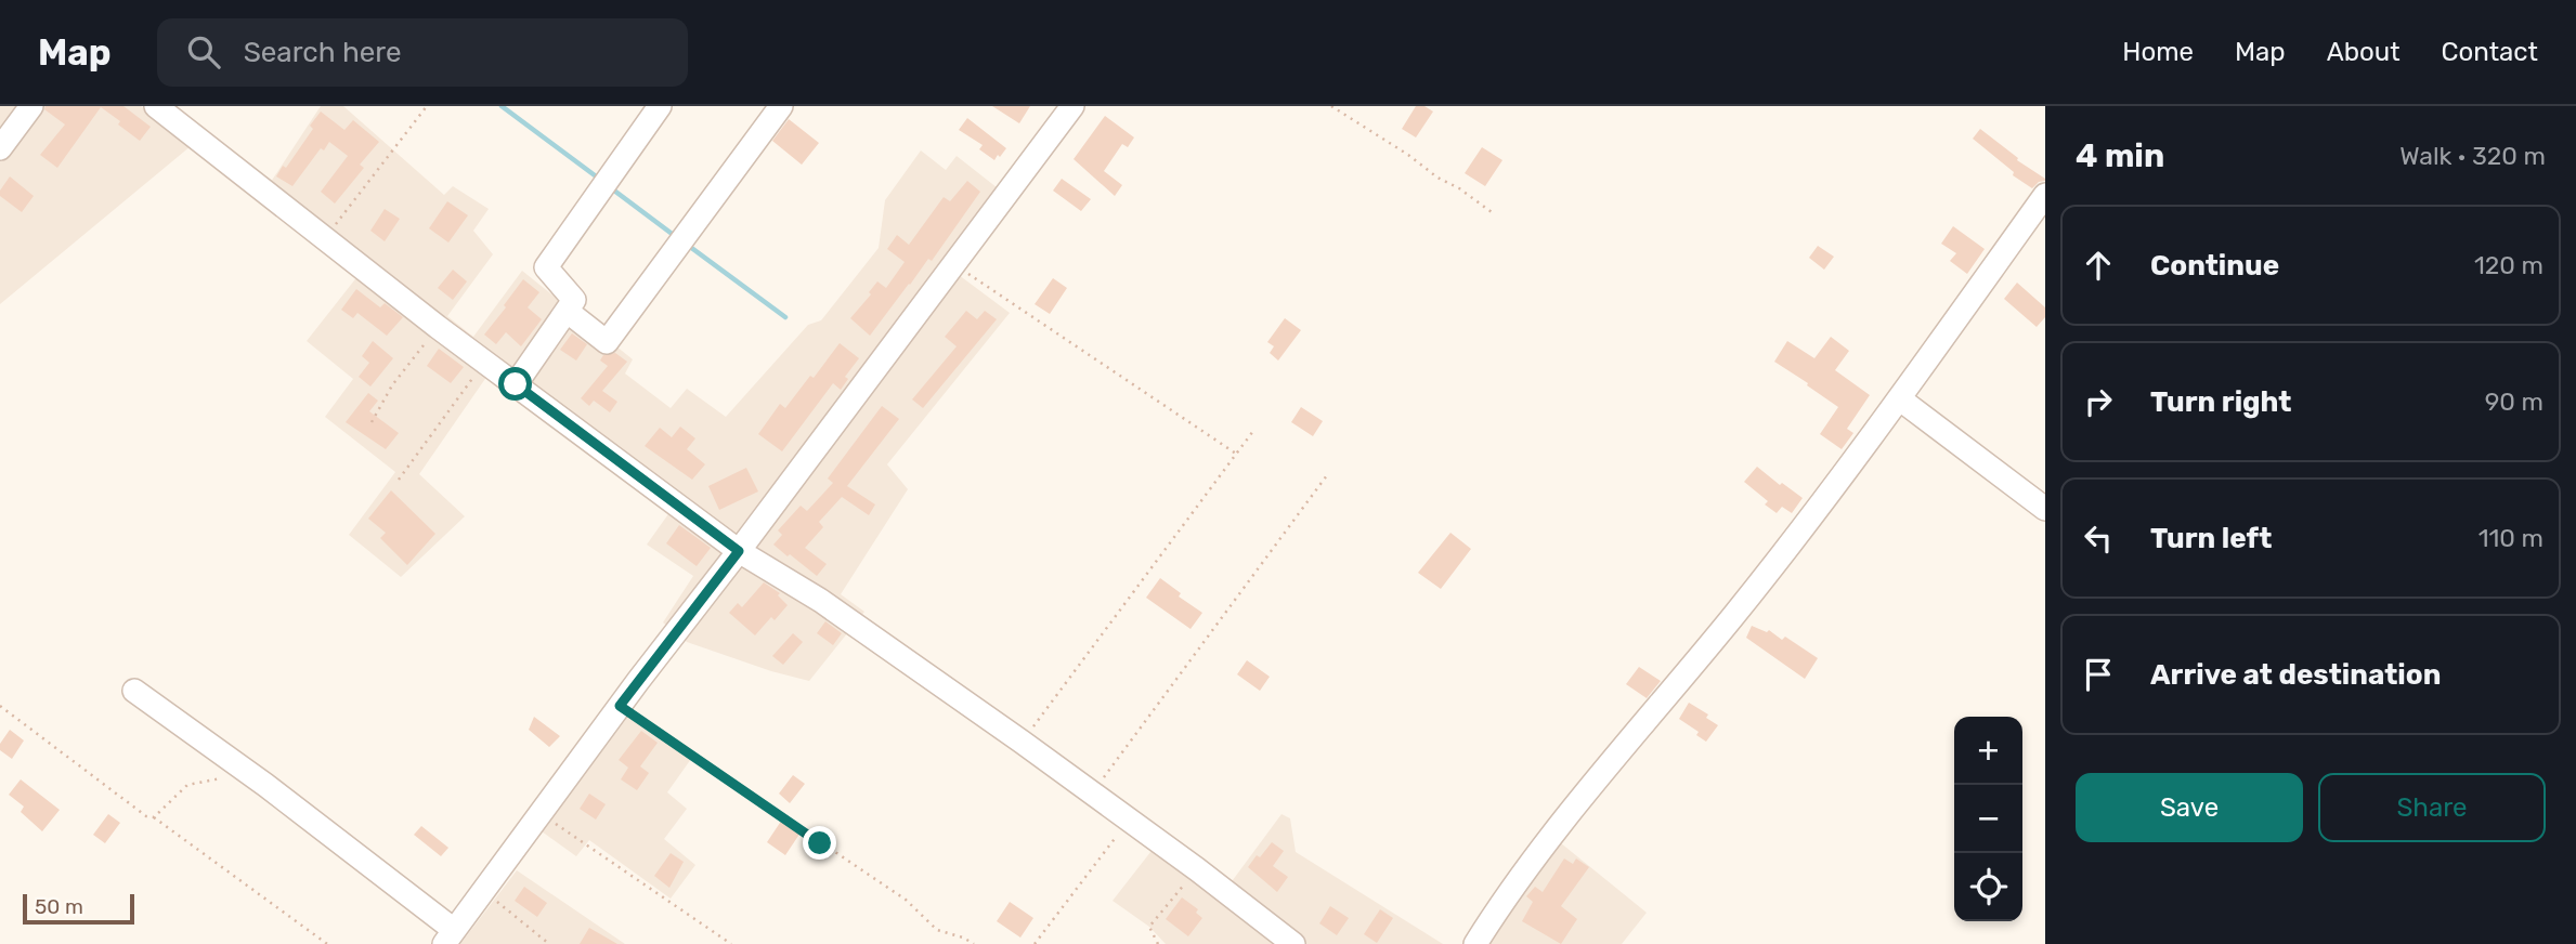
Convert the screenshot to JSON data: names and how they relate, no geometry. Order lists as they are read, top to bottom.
{
  "scale_bar": "50 m",
  "page": {
    "header": "Map",
    "search": "Search here",
    "nav": [
      "Home",
      "Map",
      "About",
      "Contact"
    ],
    "heading": ["4 min", "Walk · 320 m"],
    "list": [
      ["Continue", "120 m"],
      ["Turn right", "90 m"],
      ["Turn left", "110 m"],
      "Arrive at destination"
    ],
    "map_buttons": ["+", "−"],
    "buttons": ["Save", "Share"],
    "scale": "50 m"
  }
}
